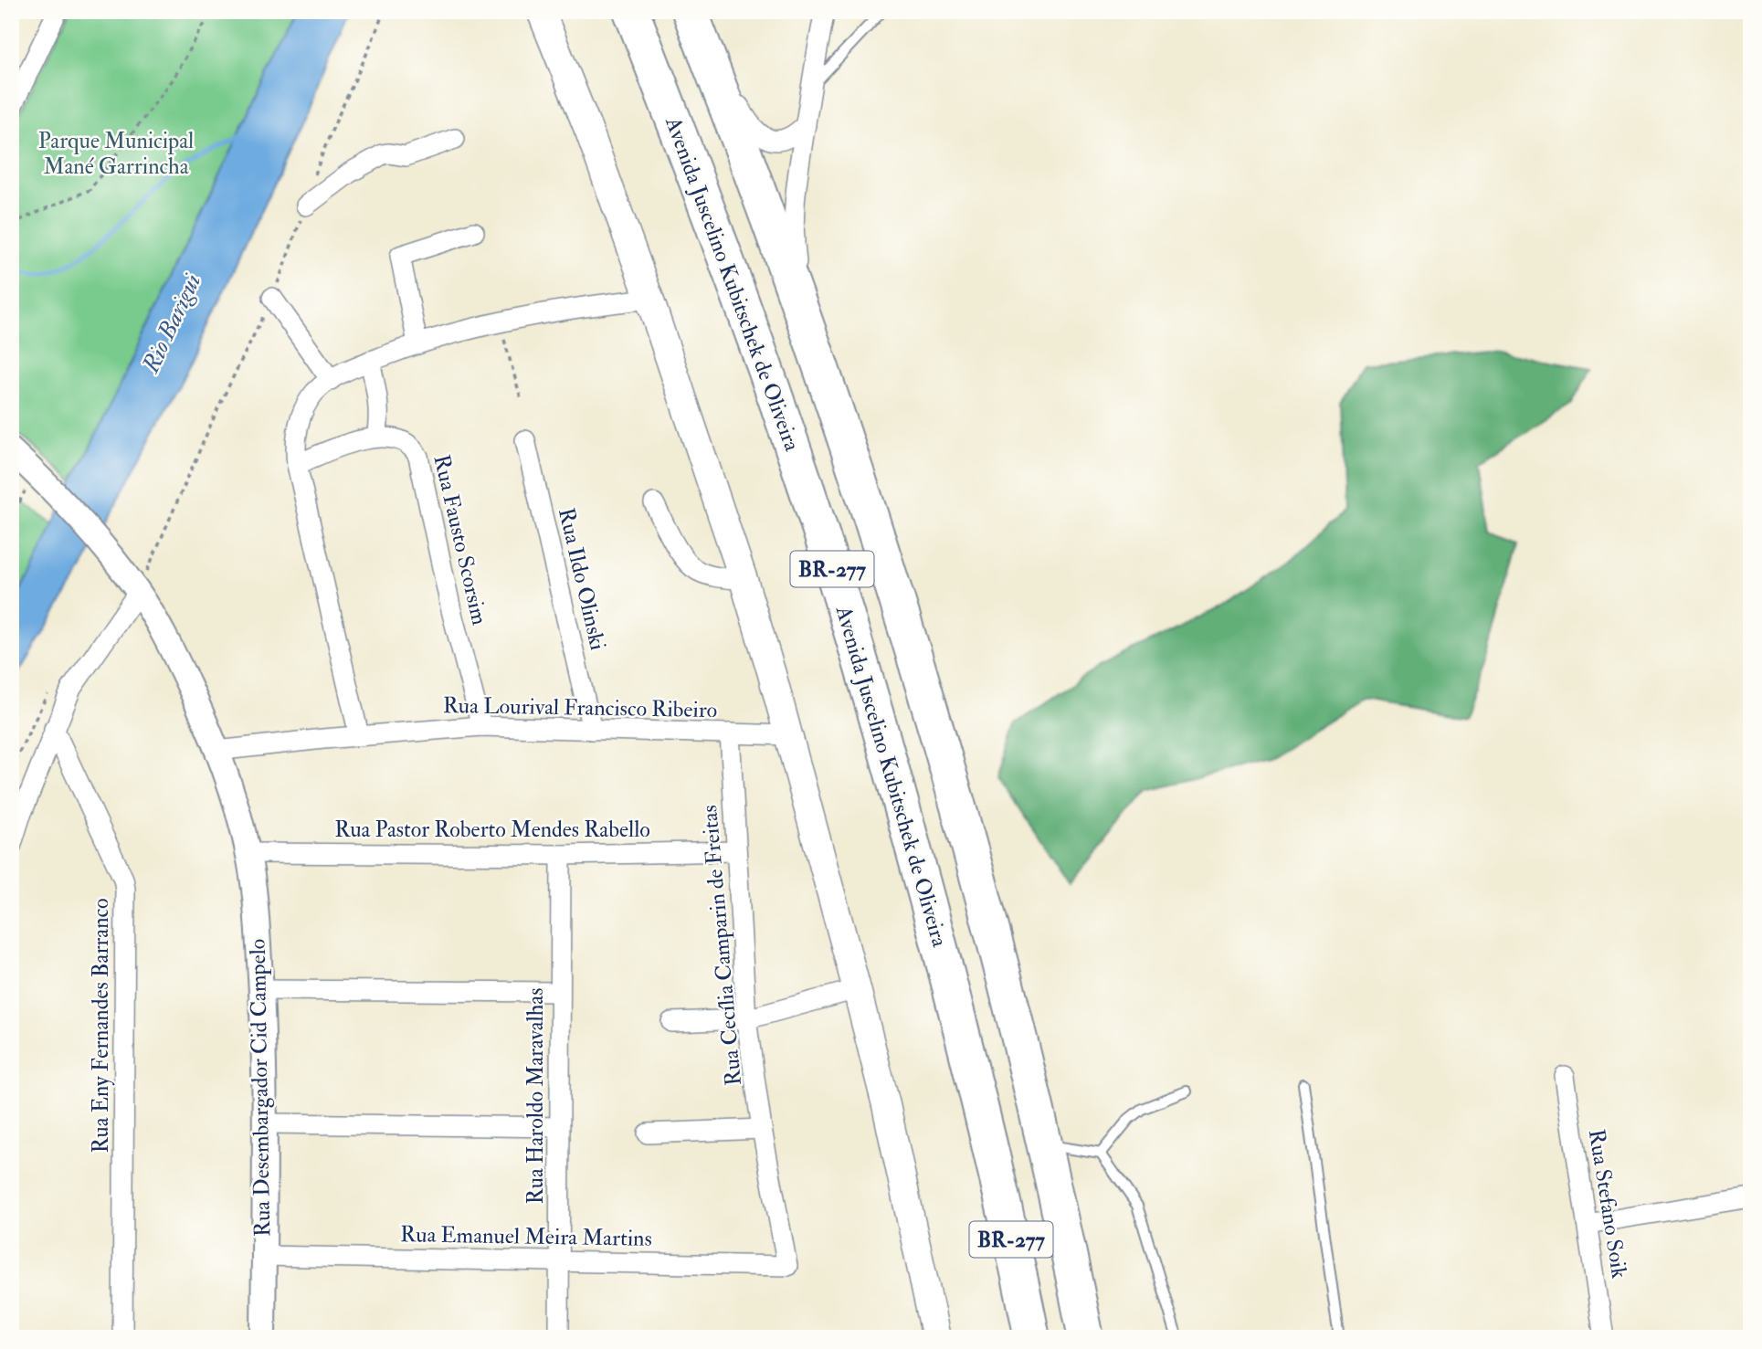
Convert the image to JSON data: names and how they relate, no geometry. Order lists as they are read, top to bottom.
{
  "streets": {
    "highway": ["Avenida Juscelino Kubitschek de Oliveira", "BR-277"],
    "street": [
      "Rua Fausto Scorsim",
      "Rua Ildo Olinski",
      "Rua Lourival Francisco Ribeiro",
      "Rua Pastor Roberto Mendes Rabello",
      "Rua Cecília Camparin de Freitas",
      "Rua Eny Fernandes Barranco",
      "Rua Desembargador Cid Campelo",
      "Rua Haroldo Maravalhas",
      "Rua Stefano Soik",
      "Rua Emanuel Meira Martins"
    ]
  },
  "crossings": [
    ["Rua Fausto Scorsim", "Rua Lourival Francisco Ribeiro"],
    ["Rua Ildo Olinski", "Rua Lourival Francisco Ribeiro"],
    ["Rua Lourival Francisco Ribeiro", "Rua Cecília Camparin de Freitas"],
    ["Rua Lourival Francisco Ribeiro", "Rua Desembargador Cid Campelo"],
    ["Rua Pastor Roberto Mendes Rabello", "Rua Cecília Camparin de Freitas"],
    ["Rua Pastor Roberto Mendes Rabello", "Rua Desembargador Cid Campelo"],
    ["Rua Pastor Roberto Mendes Rabello", "Rua Haroldo Maravalhas"],
    ["Rua Cecília Camparin de Freitas", "Rua Emanuel Meira Martins"],
    ["Rua Desembargador Cid Campelo", "Rua Emanuel Meira Martins"],
    ["Rua Haroldo Maravalhas", "Rua Emanuel Meira Martins"]
  ],
  "water": ["Rio Barigui"],
  "parks": ["Parque Municipal Mané Garrincha"]
}
